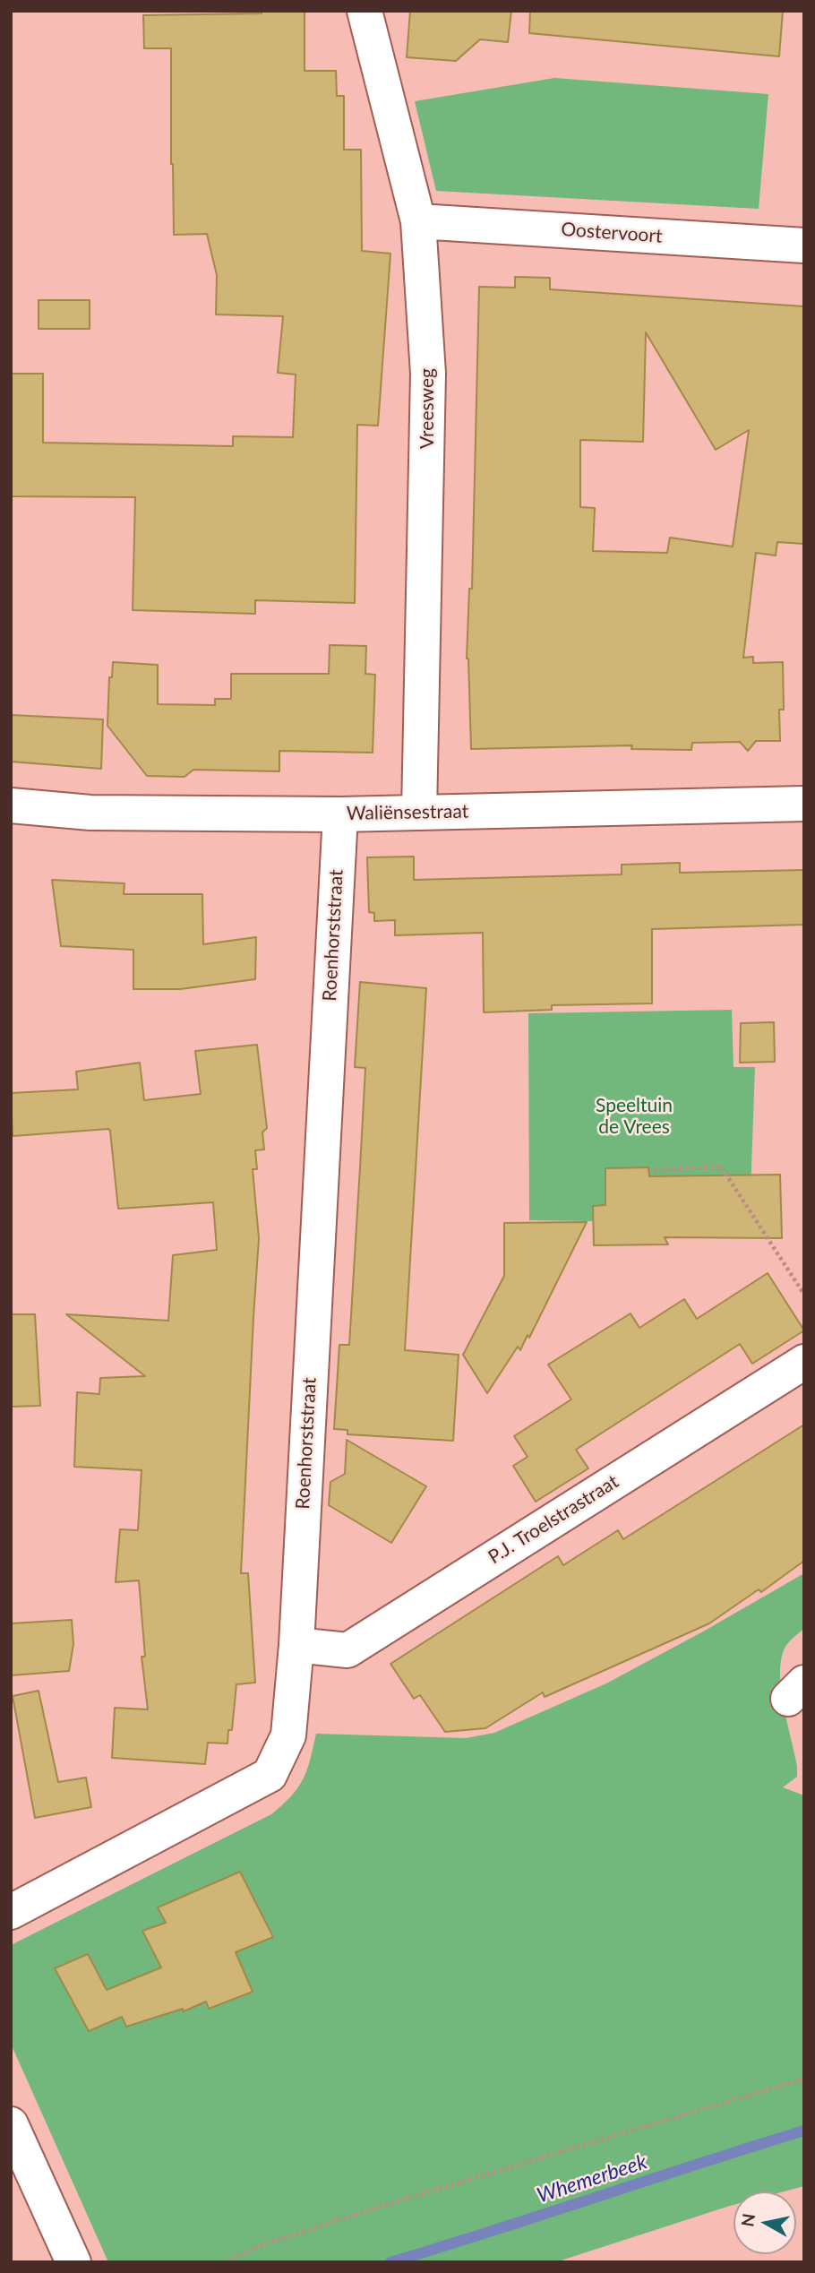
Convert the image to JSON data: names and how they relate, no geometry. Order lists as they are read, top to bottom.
{
  "streets": {
    "street": [
      "Oostervoort",
      "Vreesweg",
      "Waliënsestraat",
      "Roenhorststraat",
      "P.J. Troelstrastraat"
    ]
  },
  "crossings": [
    ["Oostervoort", "Vreesweg"],
    ["Vreesweg", "Waliënsestraat"],
    ["Waliënsestraat", "Roenhorststraat"],
    ["Roenhorststraat", "P.J. Troelstrastraat"]
  ],
  "water": ["Whemerbeek"],
  "parks": ["Speeltuin de Vrees"],
  "north": "left"
}
